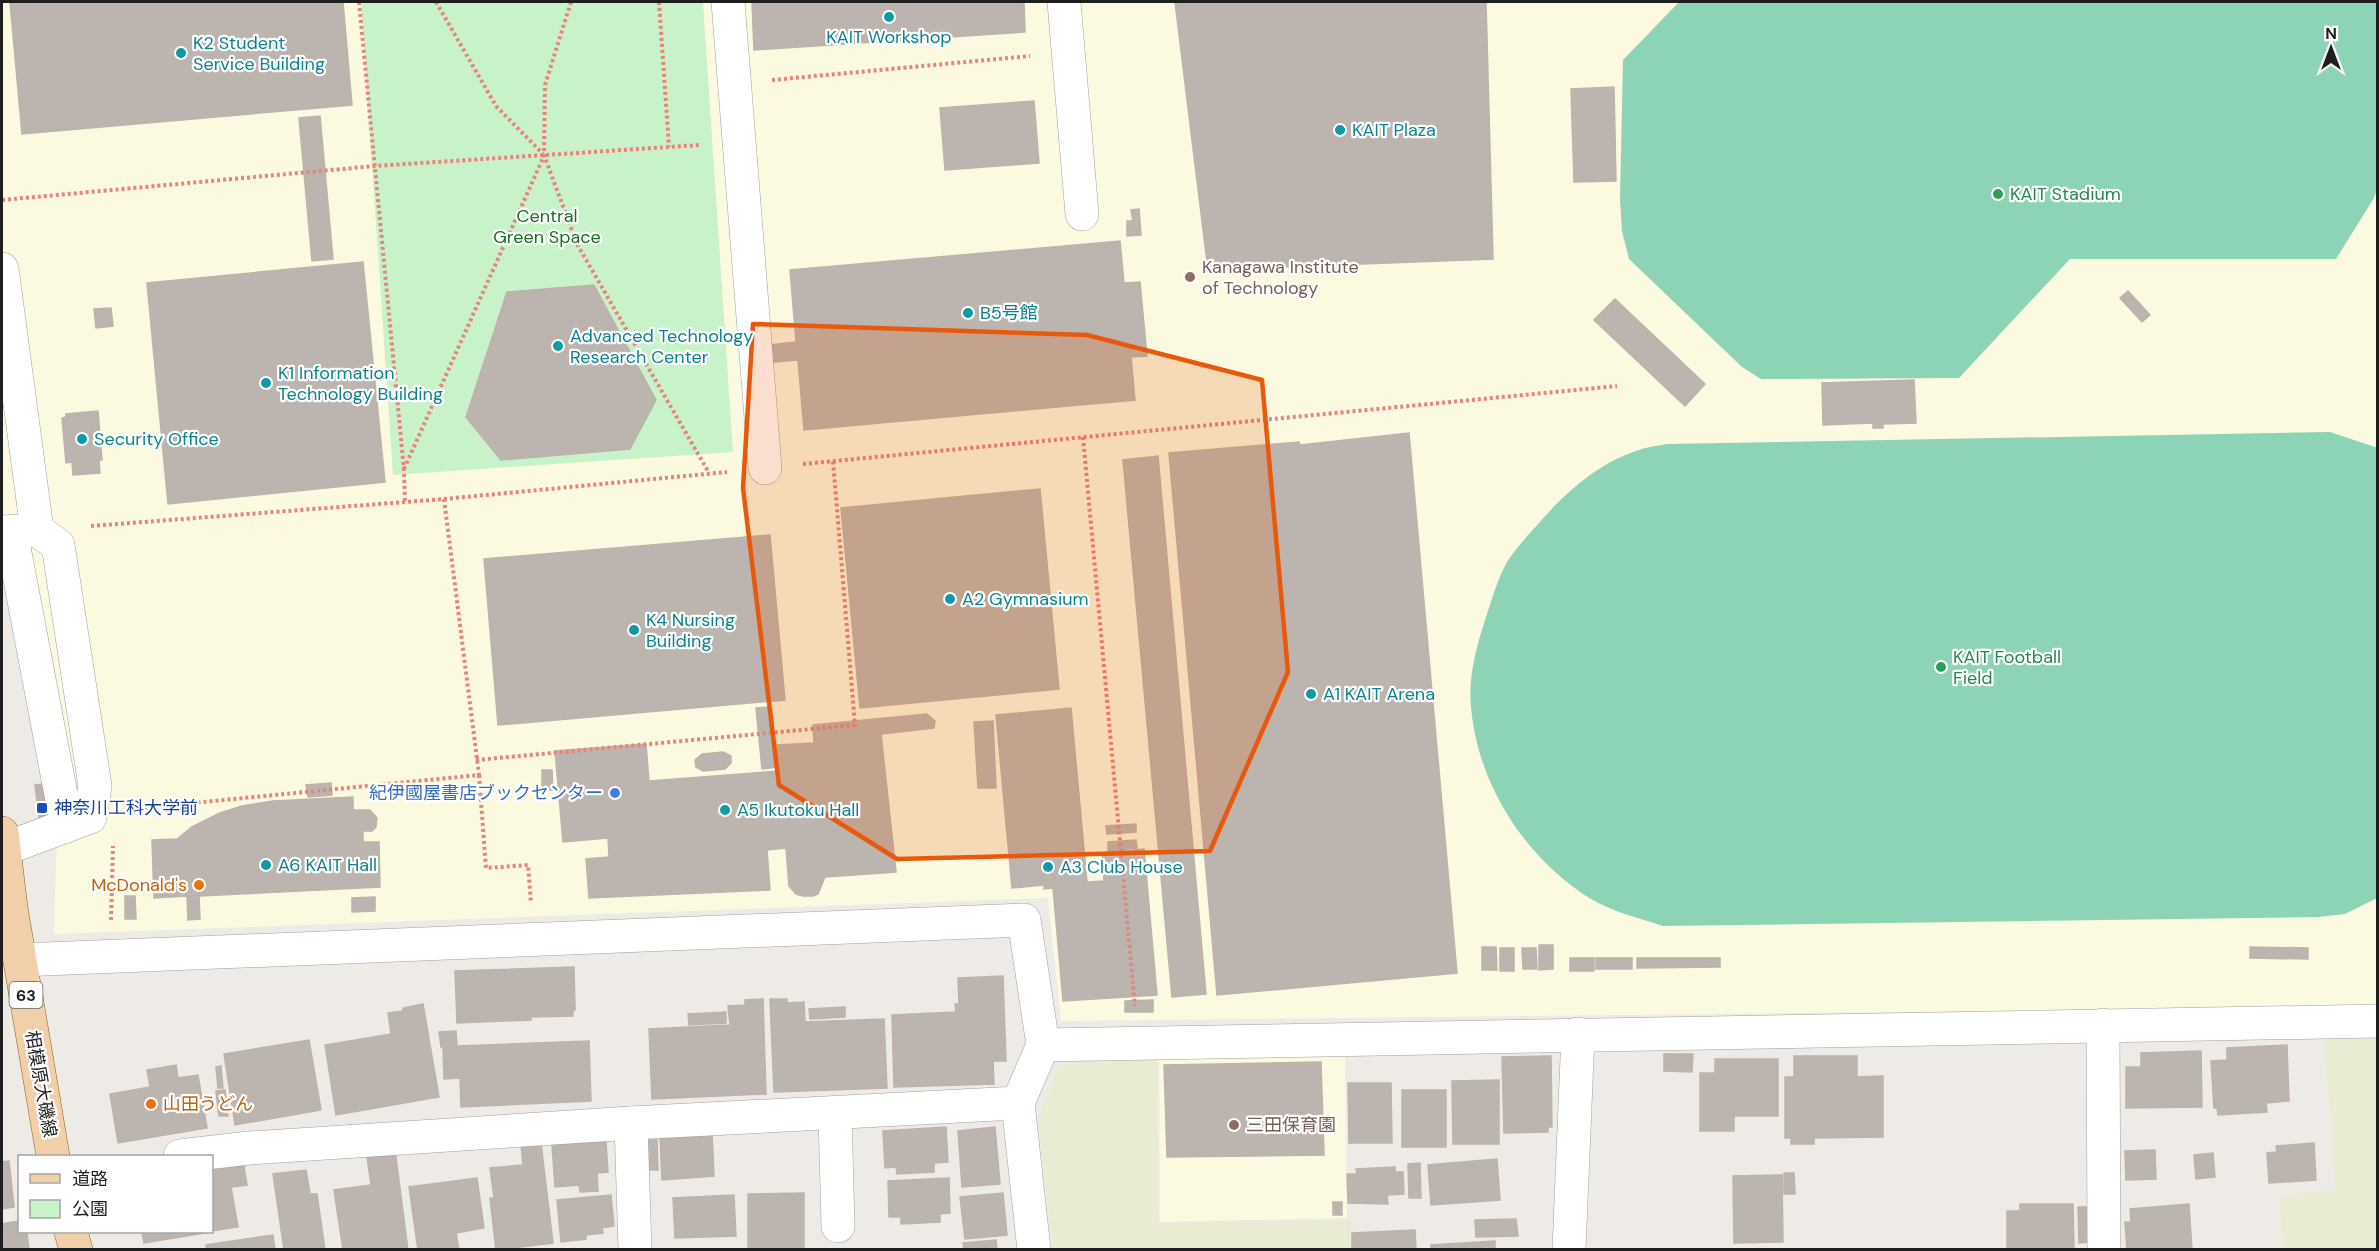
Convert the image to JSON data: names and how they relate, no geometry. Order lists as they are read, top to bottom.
{
  "streets": {
    "main road": ["63", "相模原大磯線"]
  },
  "parks": ["Central Green Space"],
  "places": {
    "other": [
      "KAIT Workshop",
      "K2 Student Service Building",
      "KAIT Plaza",
      "KAIT Stadium",
      "Kanagawa Institute of Technology",
      "B5号館",
      "Advanced Technology Research Center",
      "K1 Information Technology Building",
      "Security Office",
      "A2 Gymnasium",
      "K4 Nursing Building",
      "KAIT Football Field",
      "A1 KAIT Arena",
      "紀伊國屋書店ブックセンター",
      "A5 Ikutoku Hall",
      "A6 KAIT Hall",
      "A3 Club House",
      "McDonald's",
      "山田うどん",
      "三田保育園"
    ],
    "transit": ["神奈川工科大学前"]
  },
  "legend": ["道路", "公園"],
  "north": "top"
}
